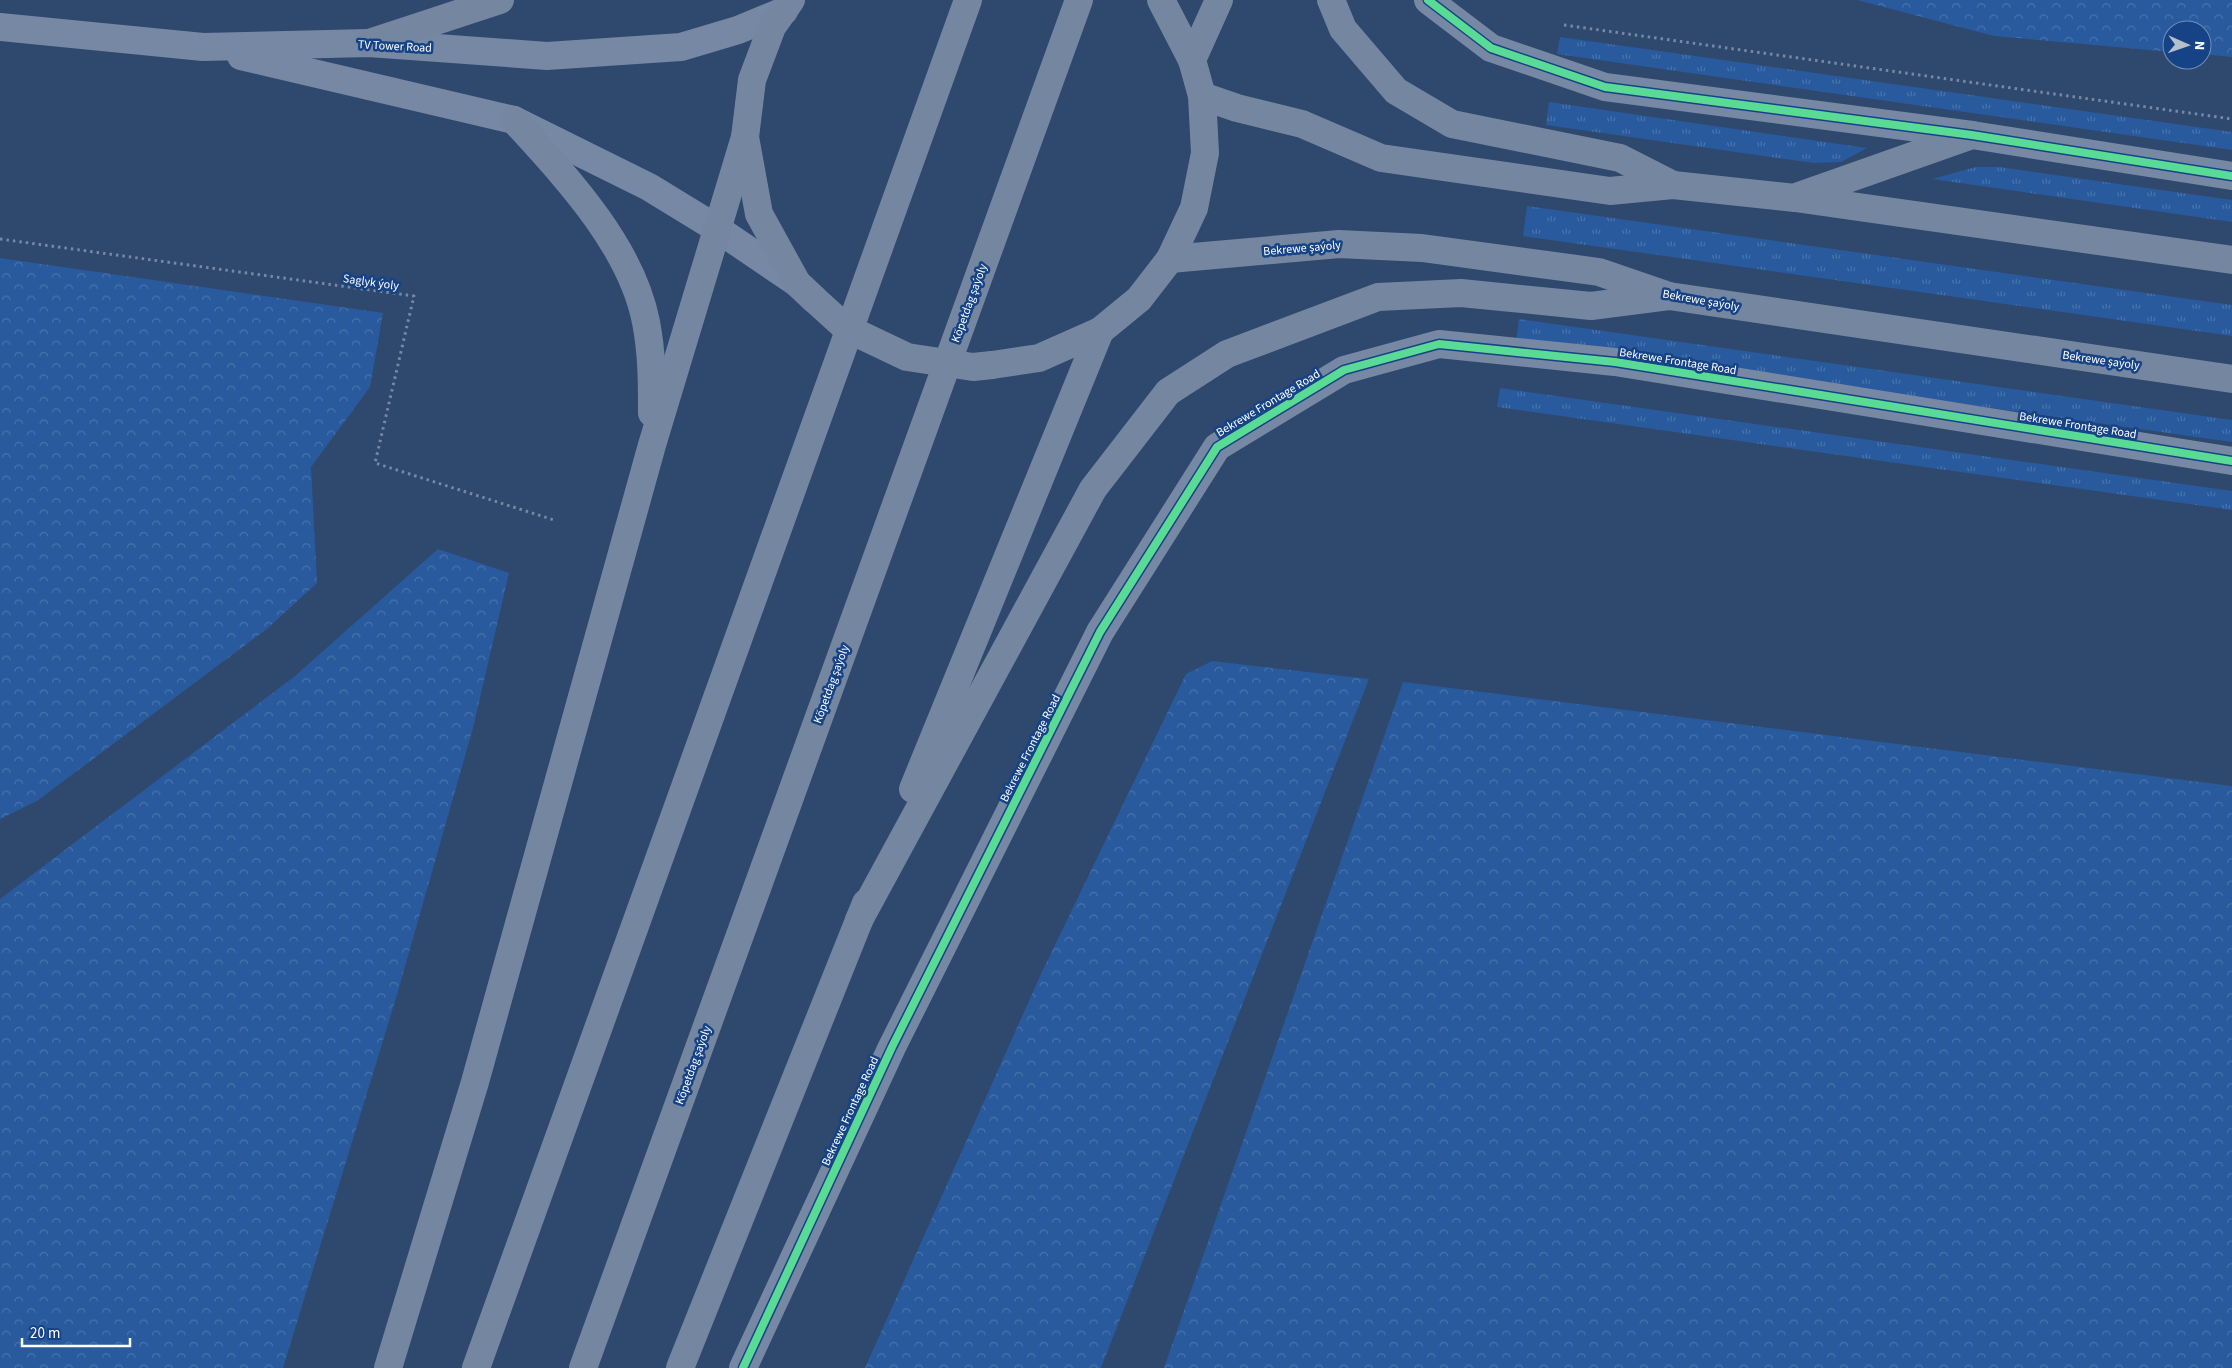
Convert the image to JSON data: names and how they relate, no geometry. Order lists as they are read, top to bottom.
{
  "streets": {
    "main road": ["Bekrewe şaýoly", "Köpetdag şaýoly"],
    "street": ["TV Tower Road", "Bekrewe Frontage Road"],
    "path": ["Saglyk ýoly"]
  },
  "scale_bar": "20 m",
  "north": "right"
}
